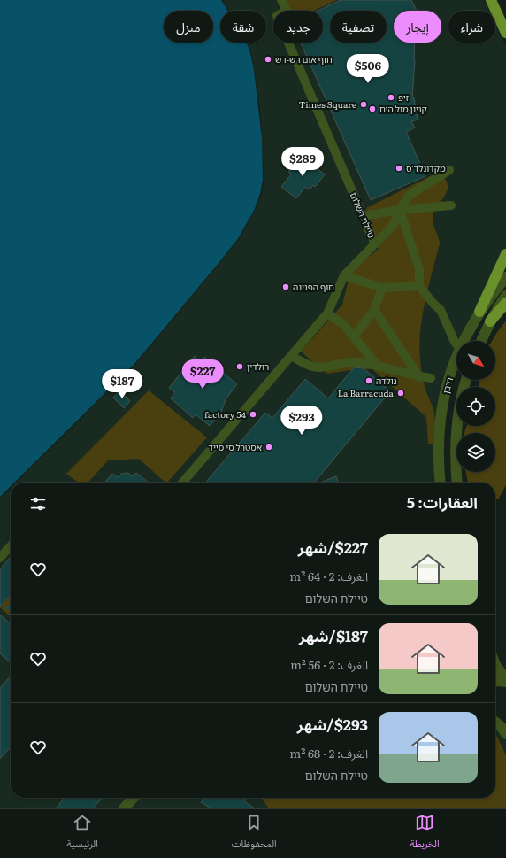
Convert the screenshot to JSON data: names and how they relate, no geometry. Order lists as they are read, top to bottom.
{
  "streets": {
    "street": ["טיילת השלום", "דרבן"]
  },
  "places": [
    "חוף אום רש-רש",
    "זיפ",
    "Times Square",
    "קניון מול הים",
    "מקדונלד'ס",
    "חוף הפנינה",
    "רולדין",
    "גולדה",
    "La Barracuda",
    "factory 54",
    "אסטרל סי סייד"
  ],
  "north": "bottom right",
  "page": {
    "chip": [
      "شراء",
      "إيجار",
      "تصفية",
      "جديد",
      "شقة",
      "منزل"
    ],
    "price": [
      "$506",
      "$289",
      "$227",
      "$187",
      "$293"
    ],
    "heading": "العقارات: 5",
    "list": [
      {
        "name": "$227/شهر",
        "note": "الغرف: 2 · 64 m² · טיילת השלום"
      },
      {
        "name": "$187/شهر",
        "note": "الغرف: 2 · 56 m² · טיילת השלום"
      },
      {
        "name": "$293/شهر",
        "note": "الغرف: 2 · 68 m² · טיילת השלום"
      }
    ],
    "tabs": ["الخريطة", "المحفوظات", "الرئيسية"]
  }
}
